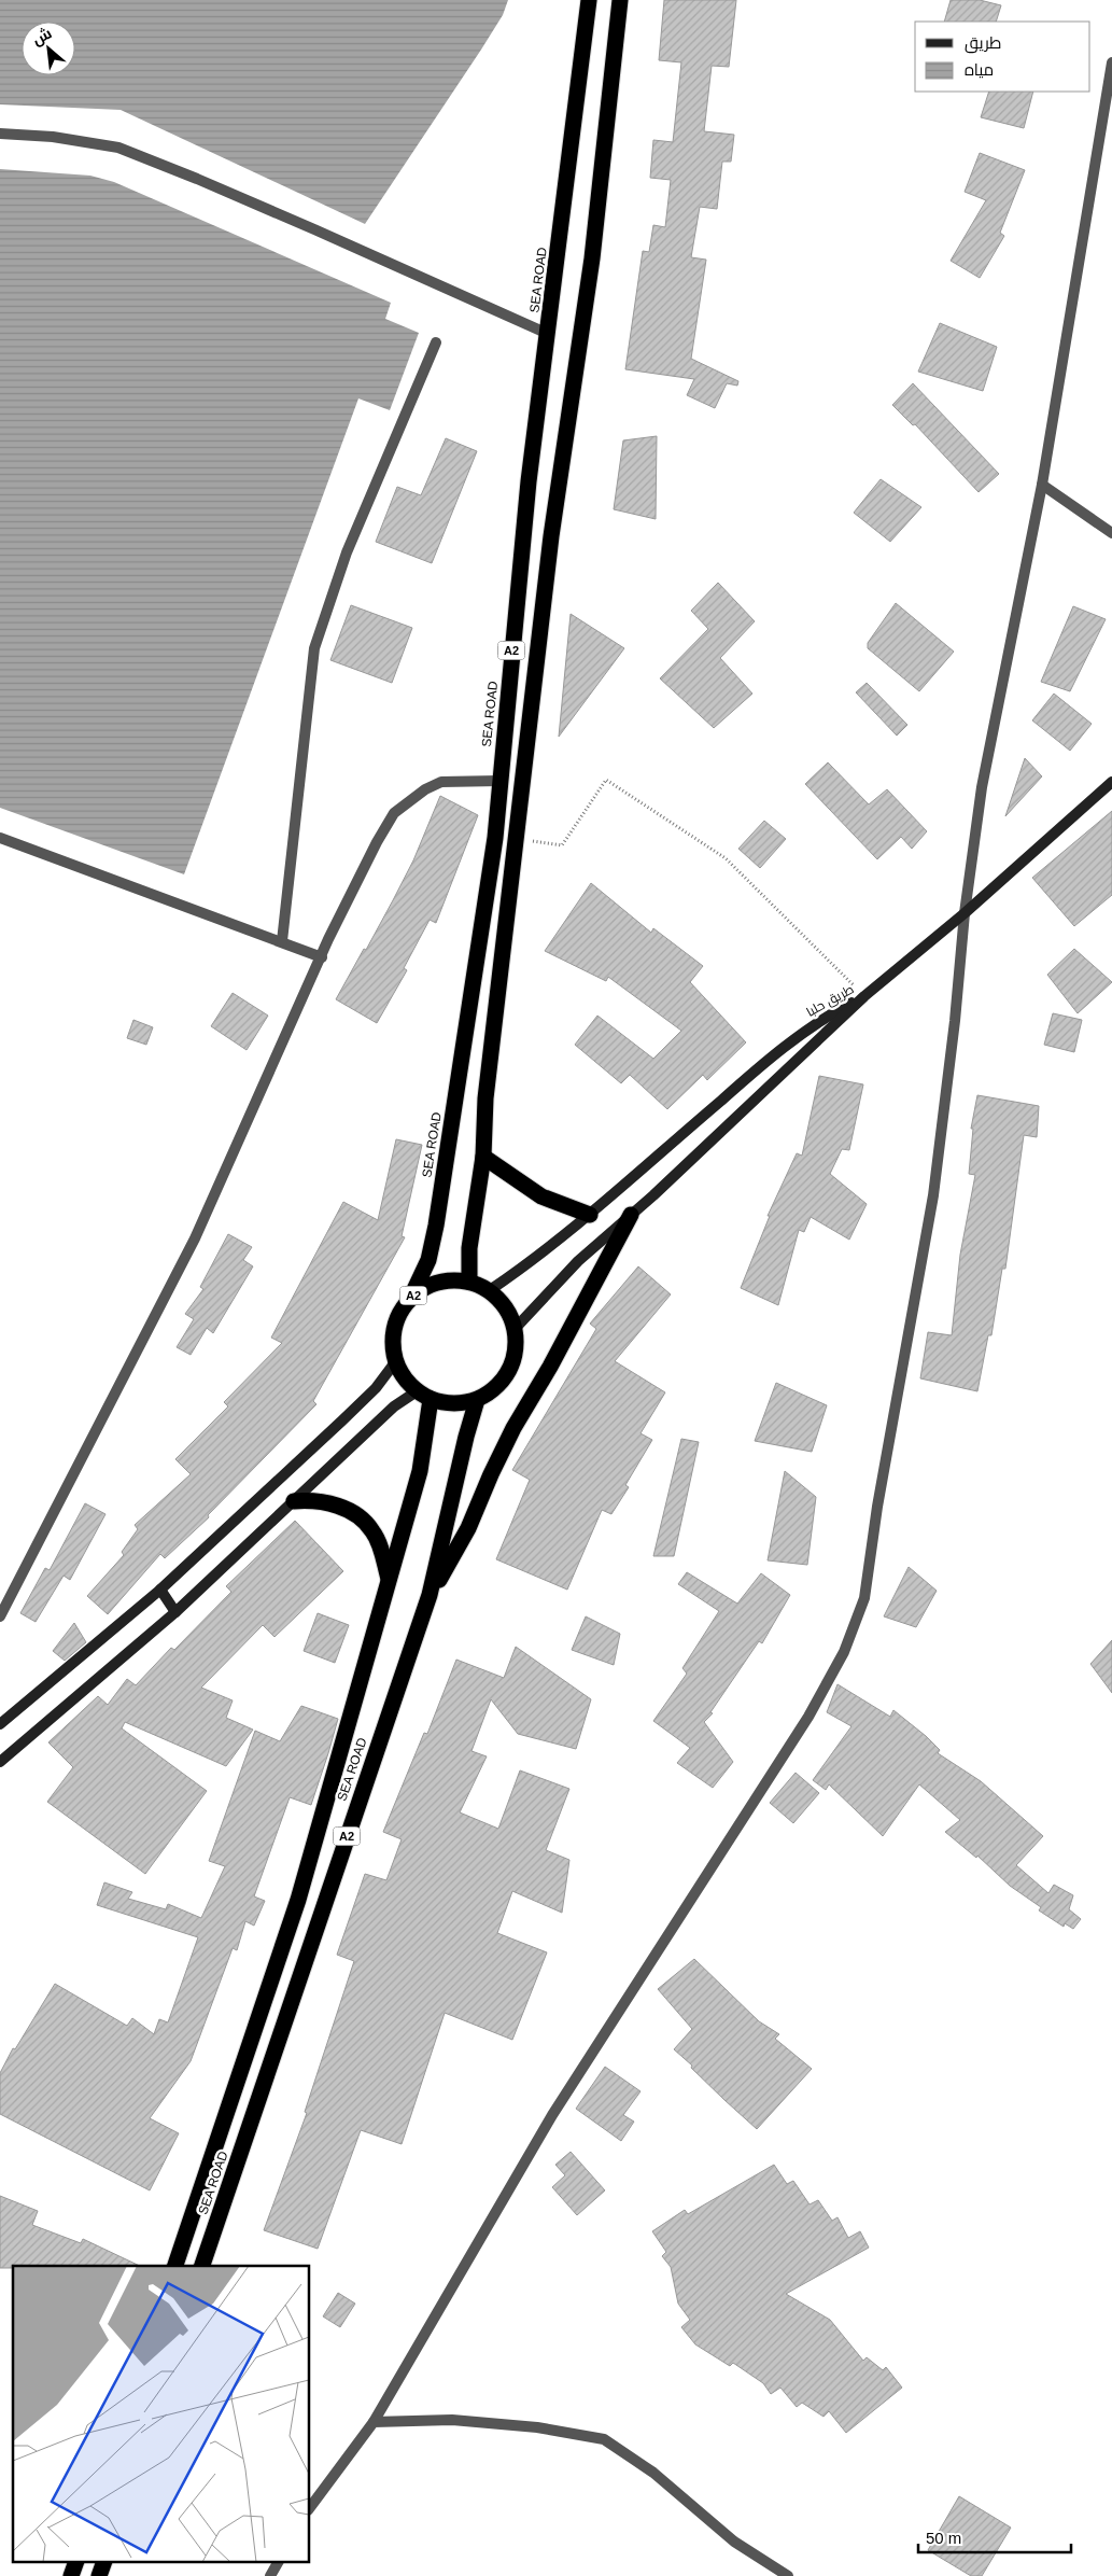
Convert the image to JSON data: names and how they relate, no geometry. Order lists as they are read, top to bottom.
{
  "streets": {
    "highway": ["SEA ROAD", "A2"],
    "main road": ["طريق حلبا"]
  },
  "crossings": [
    ["SEA ROAD", "A2"],
    ["SEA ROAD", "طريق حلبا"],
    ["A2", "طريق حلبا"]
  ],
  "legend": ["طريق", "مياه"],
  "scale_bar": "50 m",
  "north": "top left"
}
